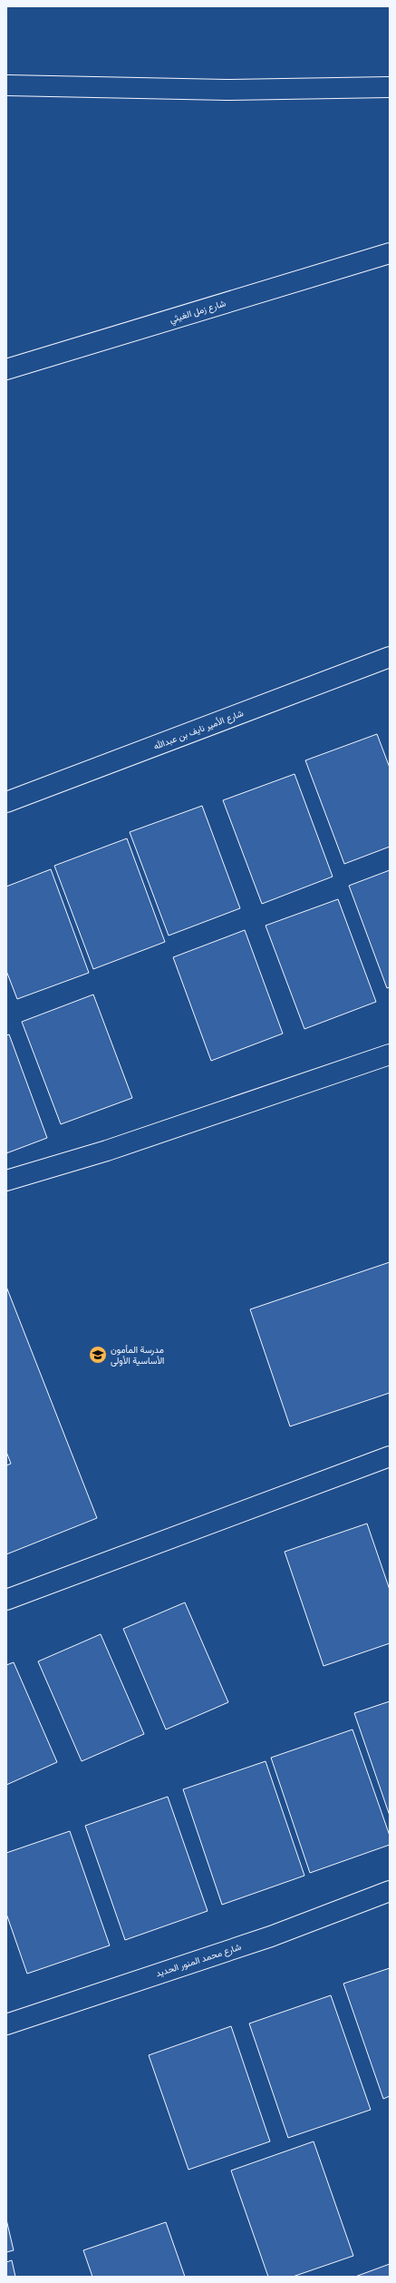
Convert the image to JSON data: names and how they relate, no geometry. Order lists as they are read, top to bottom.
{
  "streets": {
    "street": ["شارع زمل الغيثي", "شارع الأمير نايف بن عبدالله", "شارع محمد المنور الحديد"]
  },
  "places": {
    "school or university": ["مدرسة المأمون الأساسية الأولى"]
  }
}
